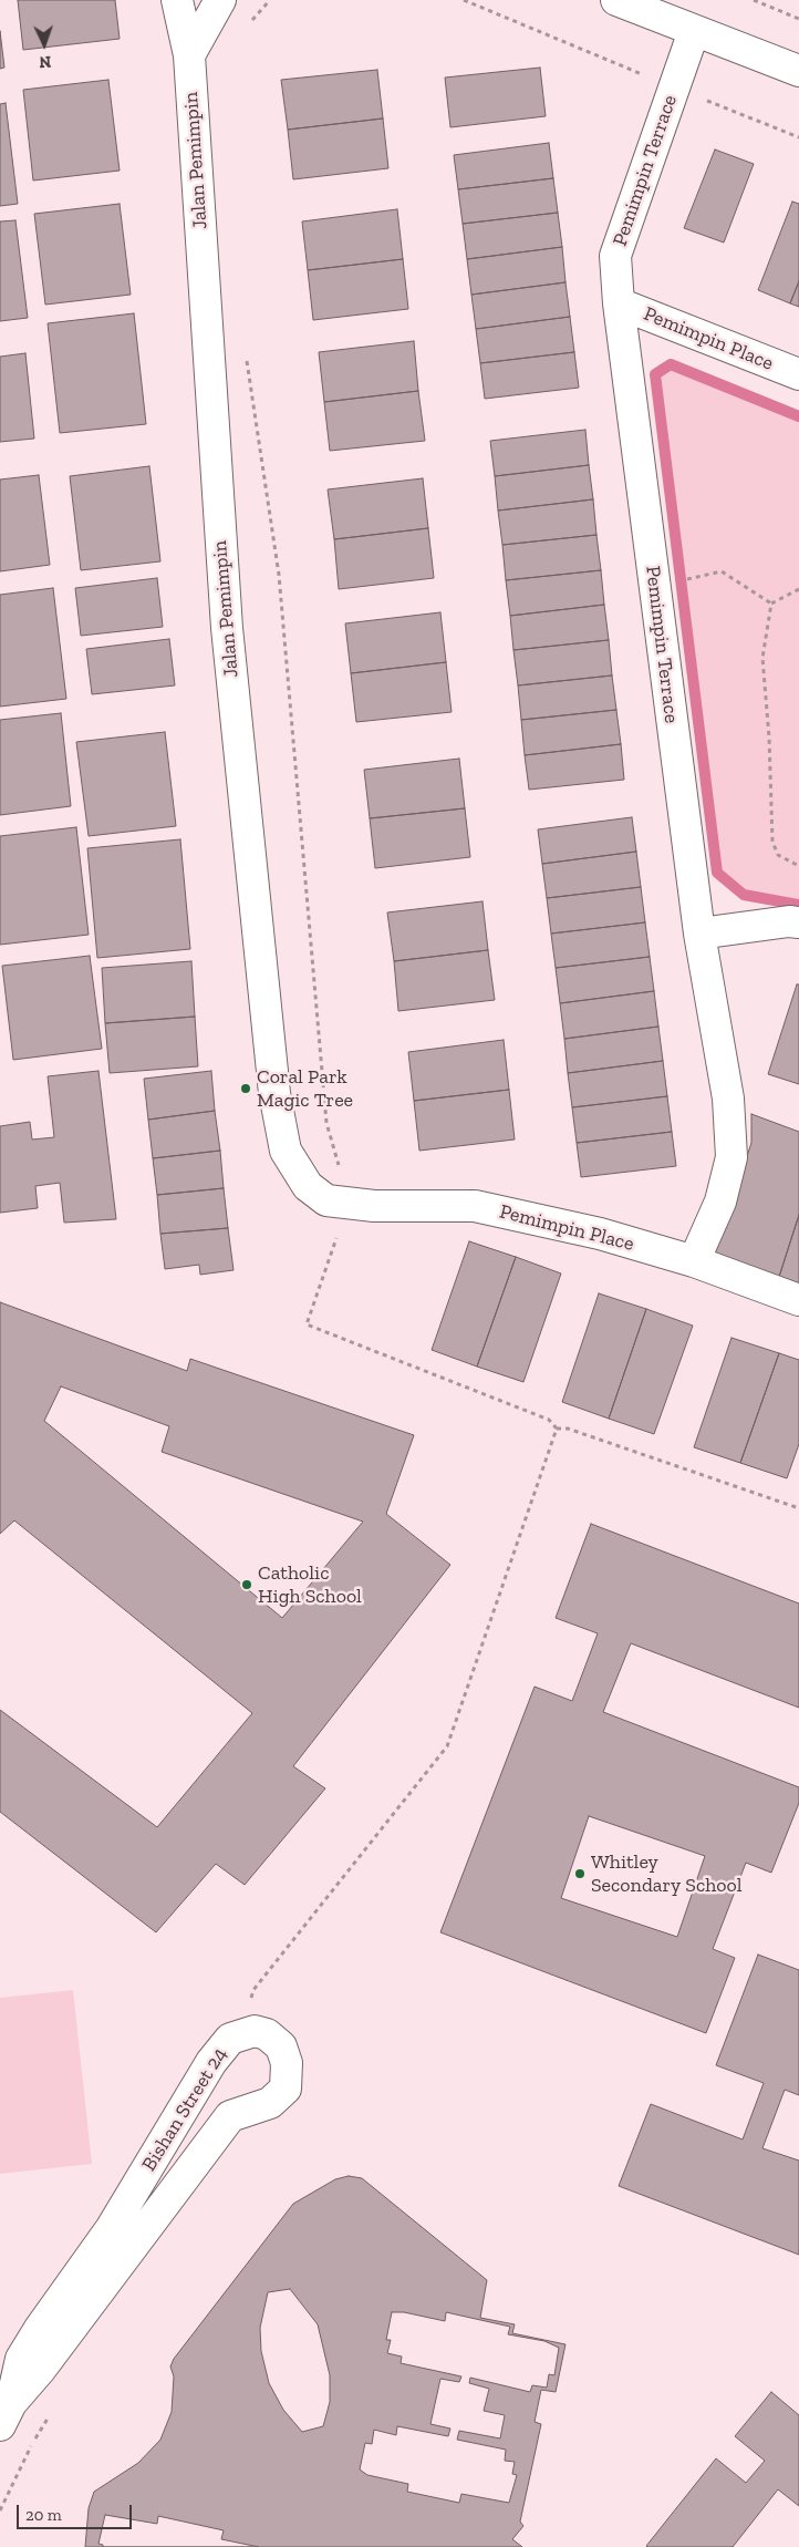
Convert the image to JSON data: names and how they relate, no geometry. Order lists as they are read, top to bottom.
{
  "streets": {
    "street": [
      "Jalan Pemimpin",
      "Pemimpin Terrace",
      "Pemimpin Place",
      "Bishan Street 24"
    ]
  },
  "crossings": [
    ["Jalan Pemimpin", "Pemimpin Place"],
    ["Pemimpin Terrace", "Pemimpin Place"]
  ],
  "places": ["Coral Park Magic Tree", "Catholic High School", "Whitley Secondary School"],
  "scale_bar": "20 m",
  "north": "bottom"
}
